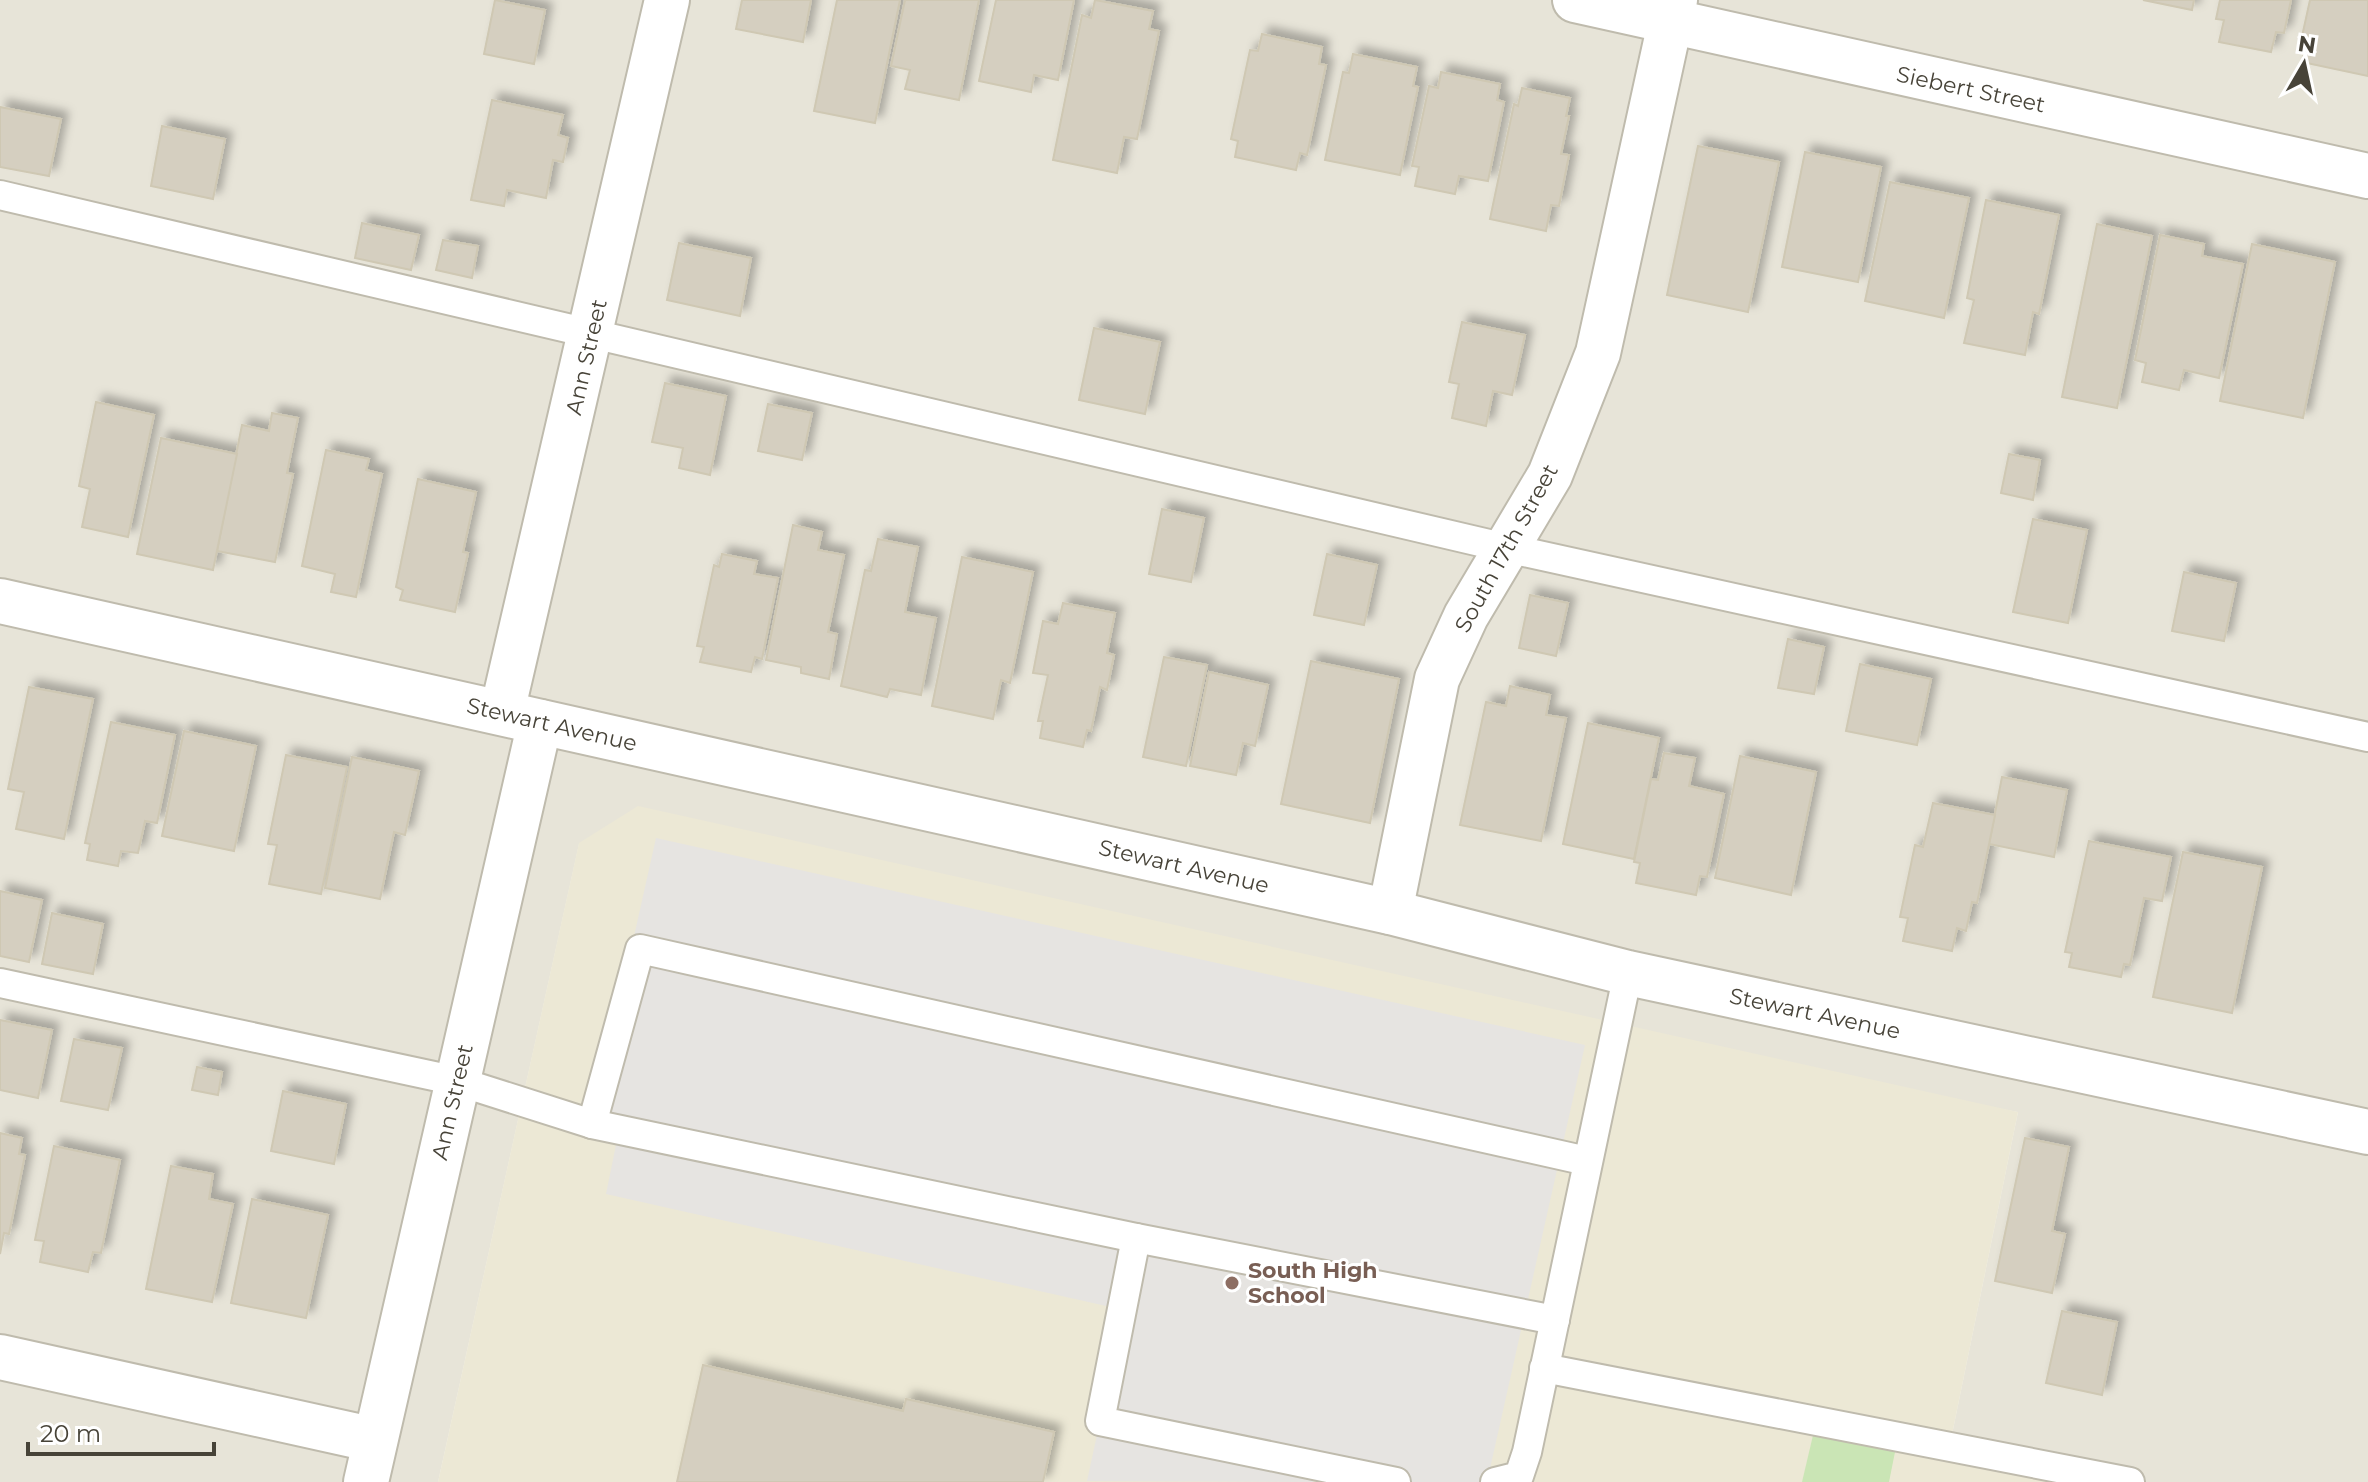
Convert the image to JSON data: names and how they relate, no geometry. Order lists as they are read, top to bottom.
{
  "streets": {
    "street": [
      "Siebert Street",
      "Ann Street",
      "South 17th Street",
      "Stewart Avenue"
    ]
  },
  "crossings": [
    ["Siebert Street", "South 17th Street"],
    ["Ann Street", "Stewart Avenue"],
    ["South 17th Street", "Stewart Avenue"]
  ],
  "places": ["South High School"],
  "scale_bar": "20 m",
  "north": "top"
}
